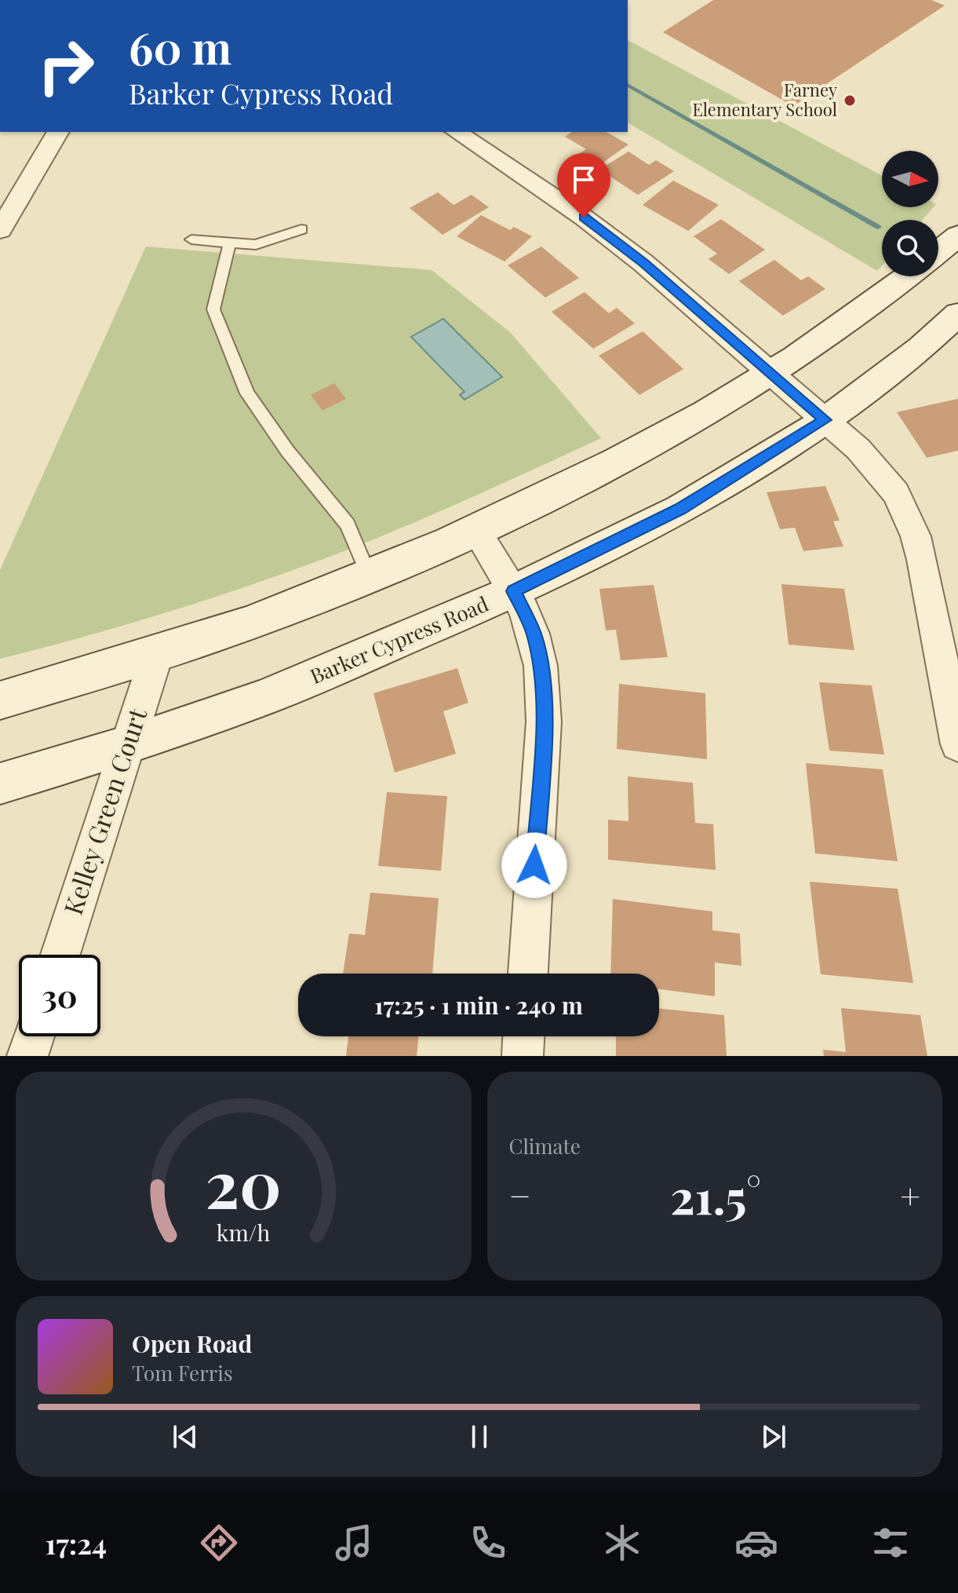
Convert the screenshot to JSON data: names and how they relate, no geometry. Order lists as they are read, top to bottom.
{
  "streets": {
    "main road": ["Barker Cypress Road"],
    "street": ["Kelley Green Court"]
  },
  "crossings": [
    ["Barker Cypress Road", "Kelley Green Court"]
  ],
  "places": ["Farney Elementary School"],
  "north": "right",
  "page": {
    "turn": ["60 m", "Barker Cypress Road"],
    "limit": "30",
    "trip": "17:25 · 1 min · 240 m",
    "tile": "Climate",
    "heat": ["−", "21.5°", "+"],
    "song": ["Open Road", "Tom Ferris"],
    "tabs": "17:24",
    "gauge": ["20", "km/h"]
  }
}
